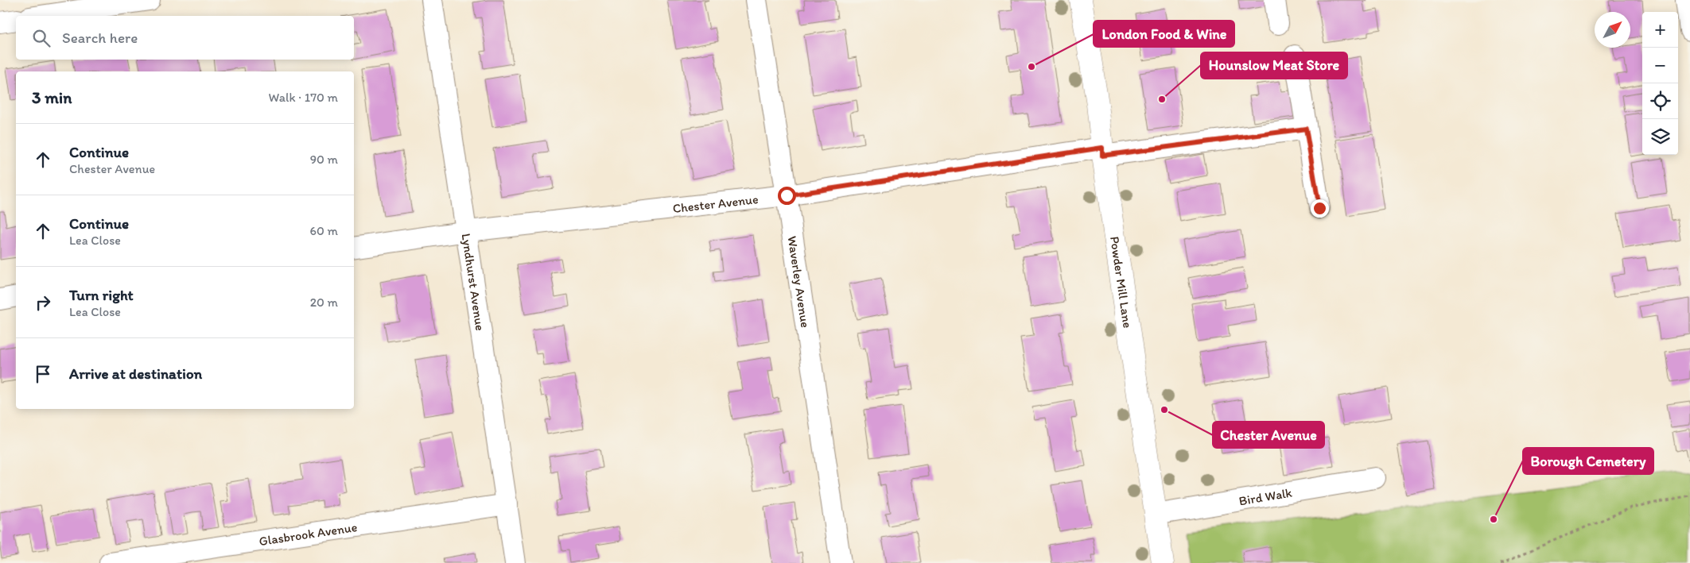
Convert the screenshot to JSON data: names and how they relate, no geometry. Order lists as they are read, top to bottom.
{
  "streets": {
    "street": [
      "Chester Avenue",
      "Lyndhurst Avenue",
      "Waverley Avenue",
      "Powder Mill Lane",
      "Bird Walk",
      "Glasbrook Avenue"
    ]
  },
  "crossings": [
    ["Chester Avenue", "Lyndhurst Avenue"],
    ["Chester Avenue", "Waverley Avenue"],
    ["Chester Avenue", "Powder Mill Lane"],
    ["Lyndhurst Avenue", "Glasbrook Avenue"],
    ["Powder Mill Lane", "Bird Walk"]
  ],
  "places": [
    "London Food & Wine",
    "Hounslow Meat Store",
    "Chester Avenue",
    "Borough Cemetery"
  ],
  "north": "top right",
  "page": {
    "map_buttons": ["+", "−"],
    "search": "Search here",
    "heading": ["3 min", "Walk · 170 m"],
    "list": [
      ["Continue", "Chester Avenue", "90 m"],
      ["Continue", "Lea Close", "60 m"],
      ["Turn right", "Lea Close", "20 m"],
      "Arrive at destination"
    ]
  }
}
